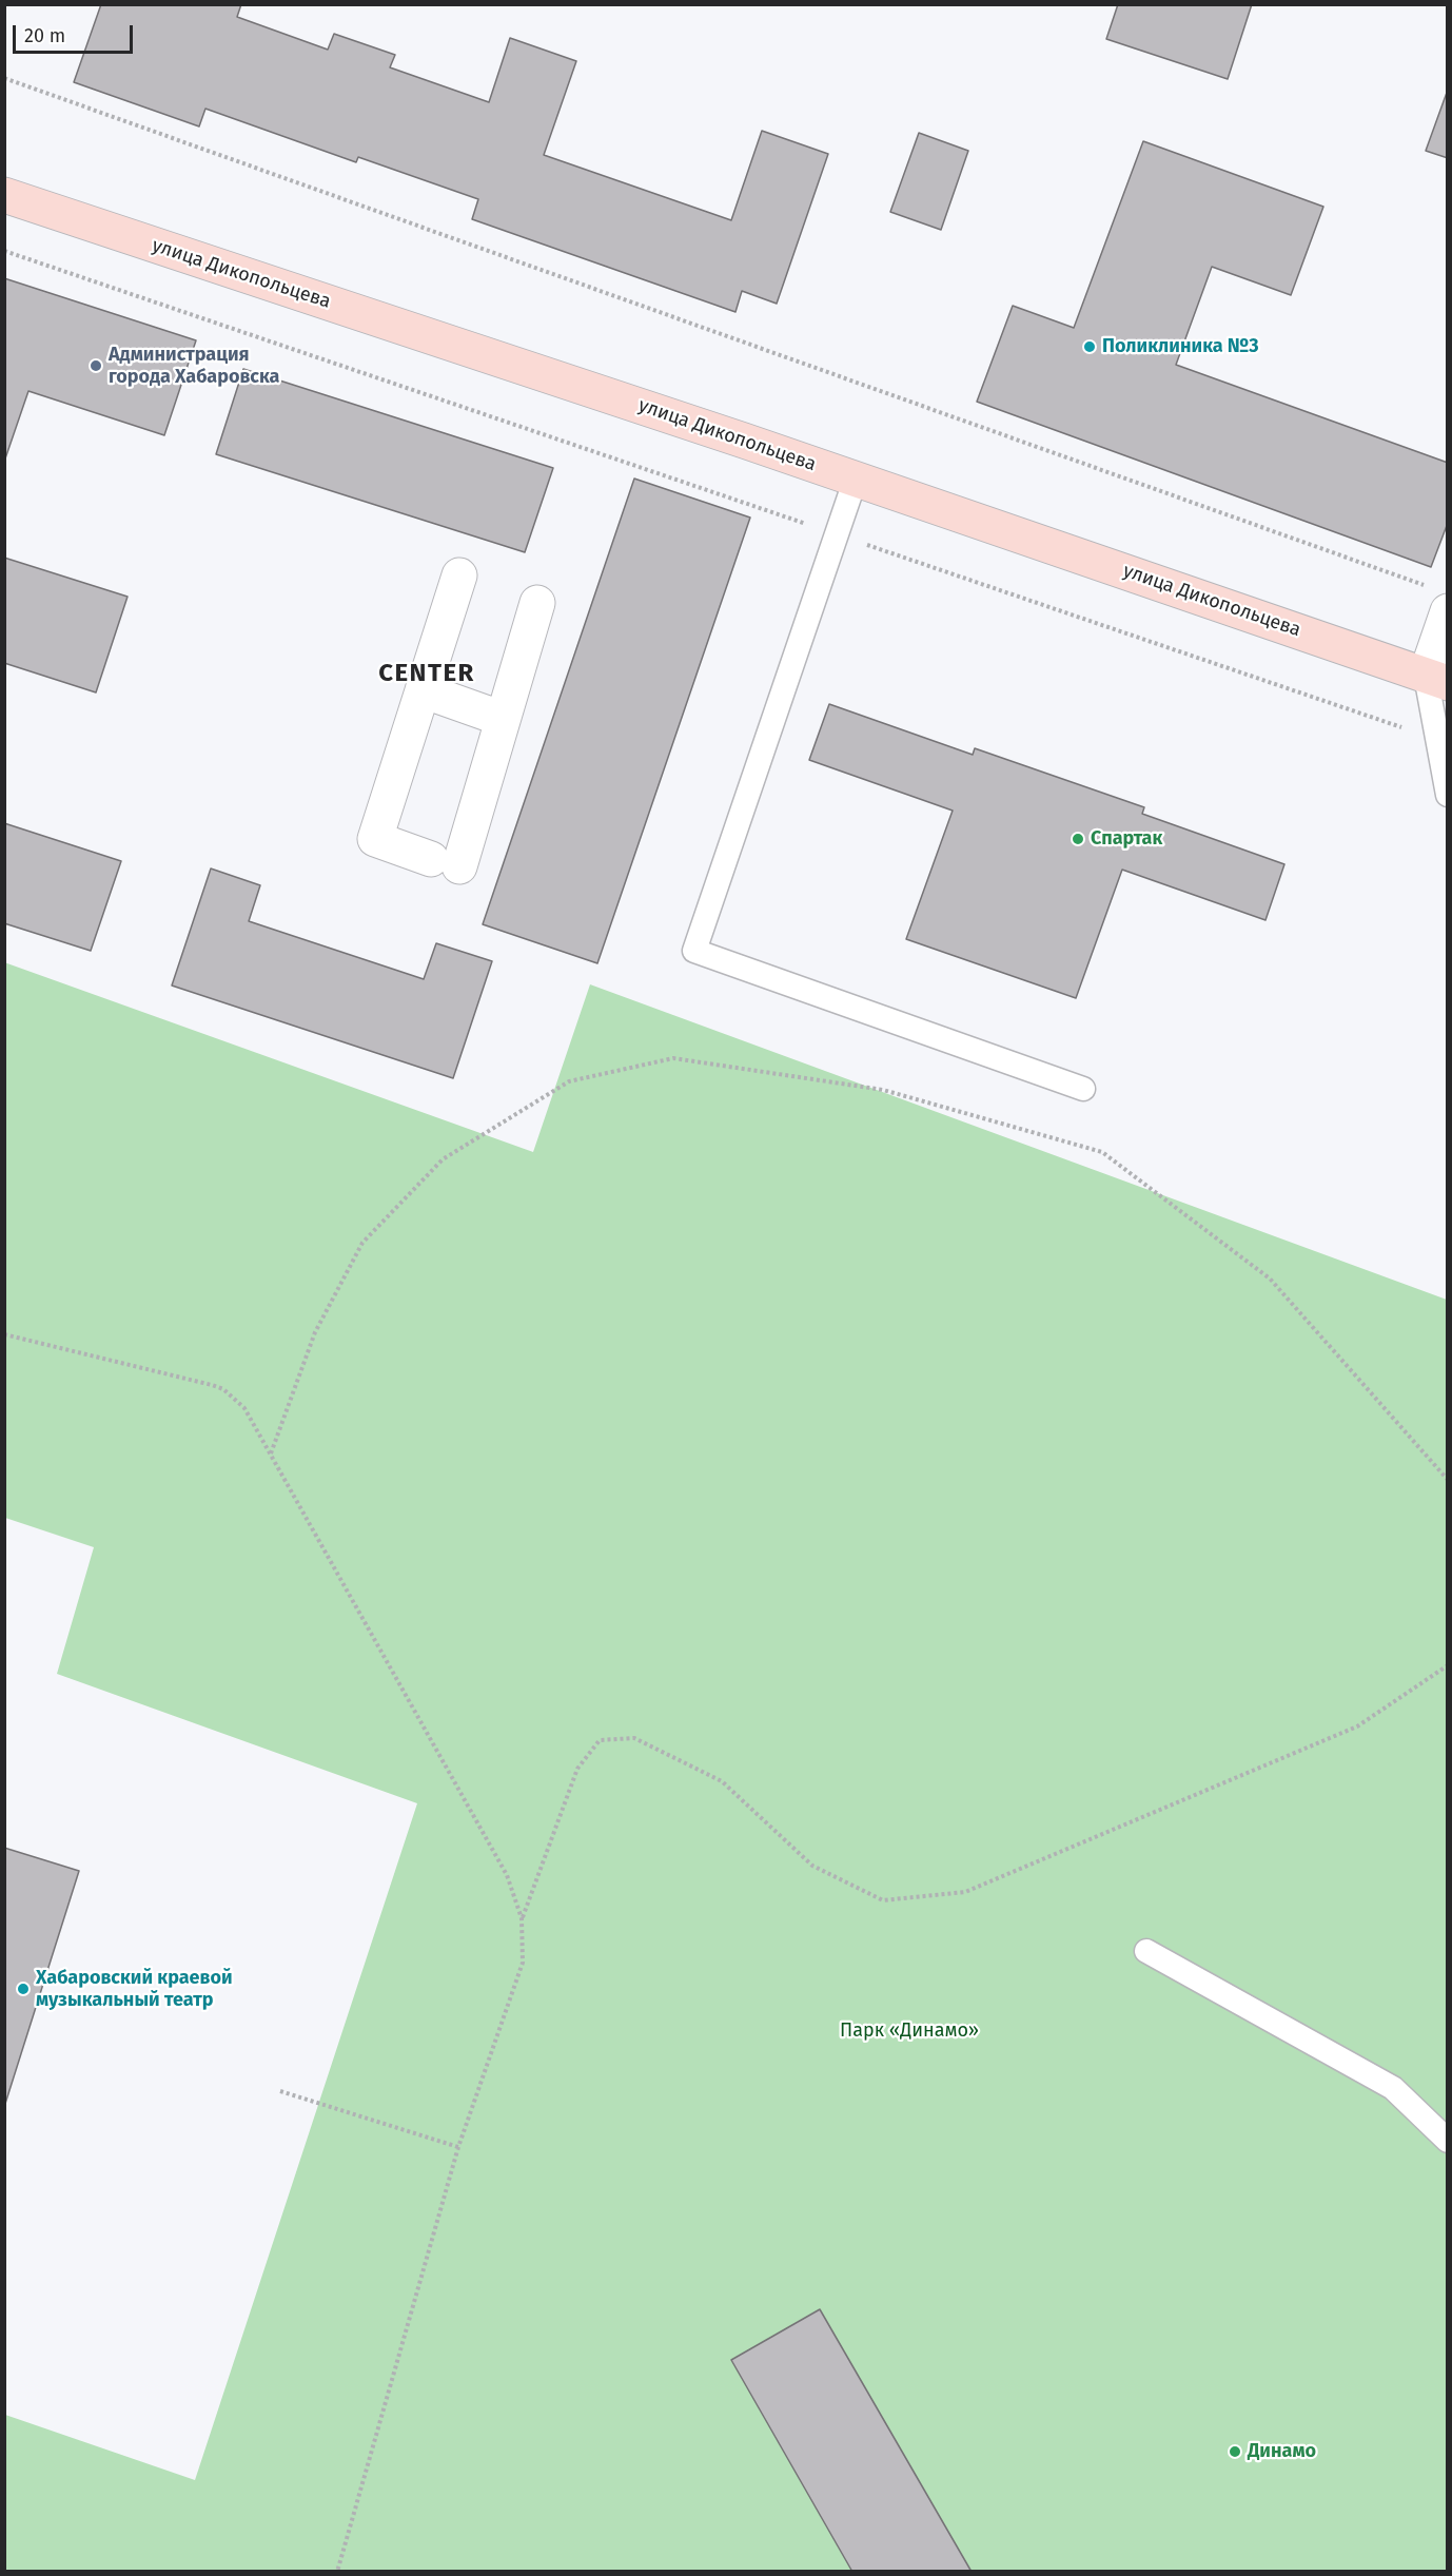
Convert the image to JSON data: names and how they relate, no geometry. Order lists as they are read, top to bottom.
{
  "streets": {
    "main road": ["улица Дикопольцева"]
  },
  "districts": ["CENTER"],
  "parks": ["Парк «Динамо»"],
  "places": [
    "Поликлиника №3",
    "Администрация города Хабаровска",
    "Спартак",
    "Хабаровский краевой музыкальный театр",
    "Динамо"
  ],
  "scale_bar": "20 m"
}
